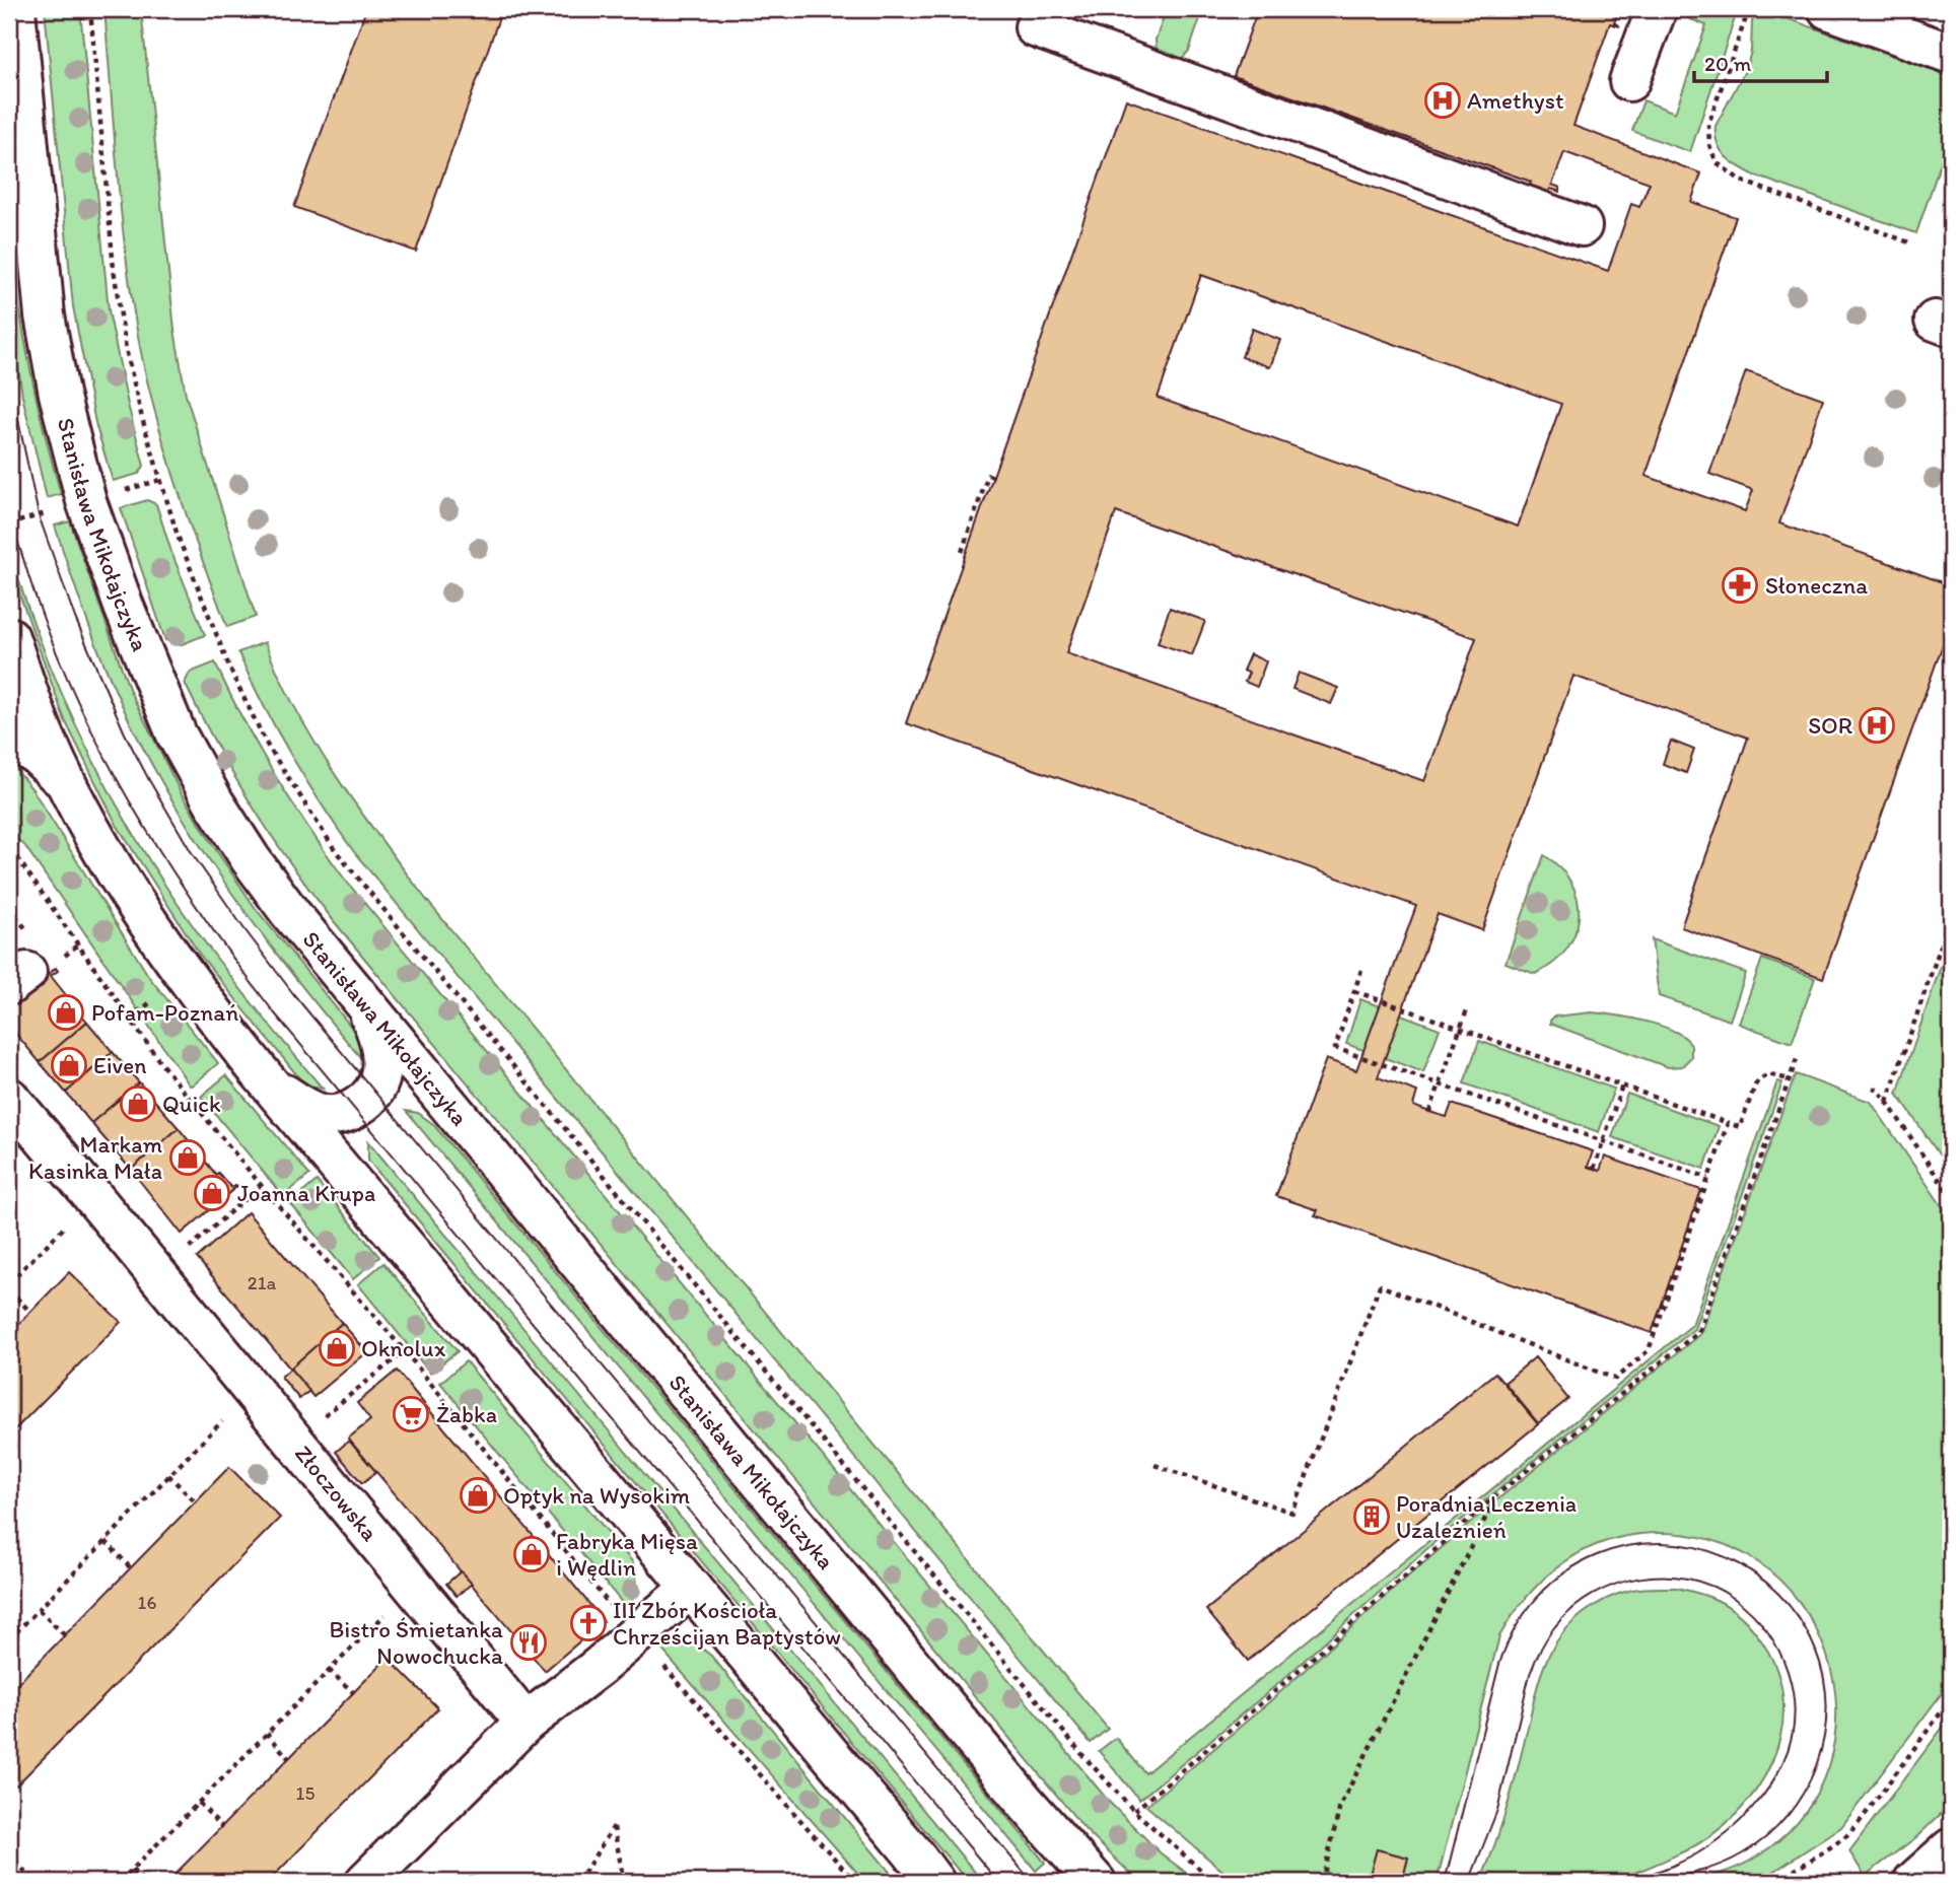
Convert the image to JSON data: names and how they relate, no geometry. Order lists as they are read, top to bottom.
{
  "streets": {
    "street": ["Stanisława Mikołajczyka", "Złoczowska"]
  },
  "places": {
    "hospital": ["Amethyst", "SOR"],
    "pharmacy": ["Słoneczna"],
    "shop": [
      "Pofam-Poznań",
      "Eiven",
      "Quick",
      "Markam Kasinka Mała",
      "Joanna Krupa",
      "Oknolux",
      "Optyk na Wysokim",
      "Fabryka Mięsa i Wędlin"
    ],
    "supermarket": ["Żabka"],
    "building": ["Poradnia Leczenia Uzależnień"],
    "church": ["III Zbór Kościoła Chrześcijan Baptystów"],
    "restaurant": ["Bistro Śmietanka Nowochucka"]
  },
  "house_numbers": ["21a", "16", "15"],
  "scale_bar": "20 m"
}
